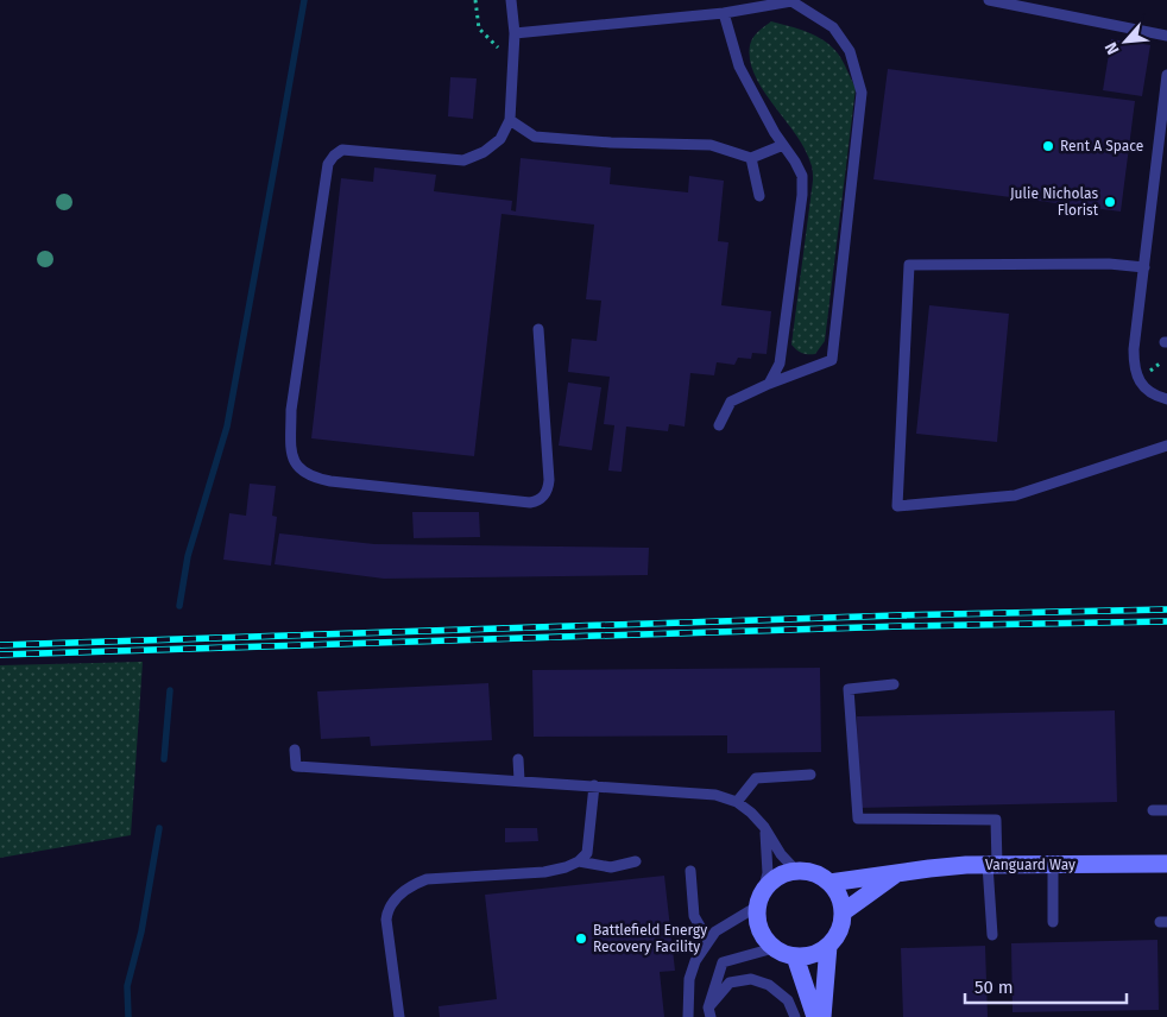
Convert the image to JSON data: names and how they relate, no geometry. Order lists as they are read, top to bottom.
{
  "streets": {
    "street": ["Vanguard Way"]
  },
  "places": ["Rent A Space", "Julie Nicholas Florist", "Battlefield Energy Recovery Facility"],
  "scale_bar": "50 m",
  "north": "bottom left"
}
